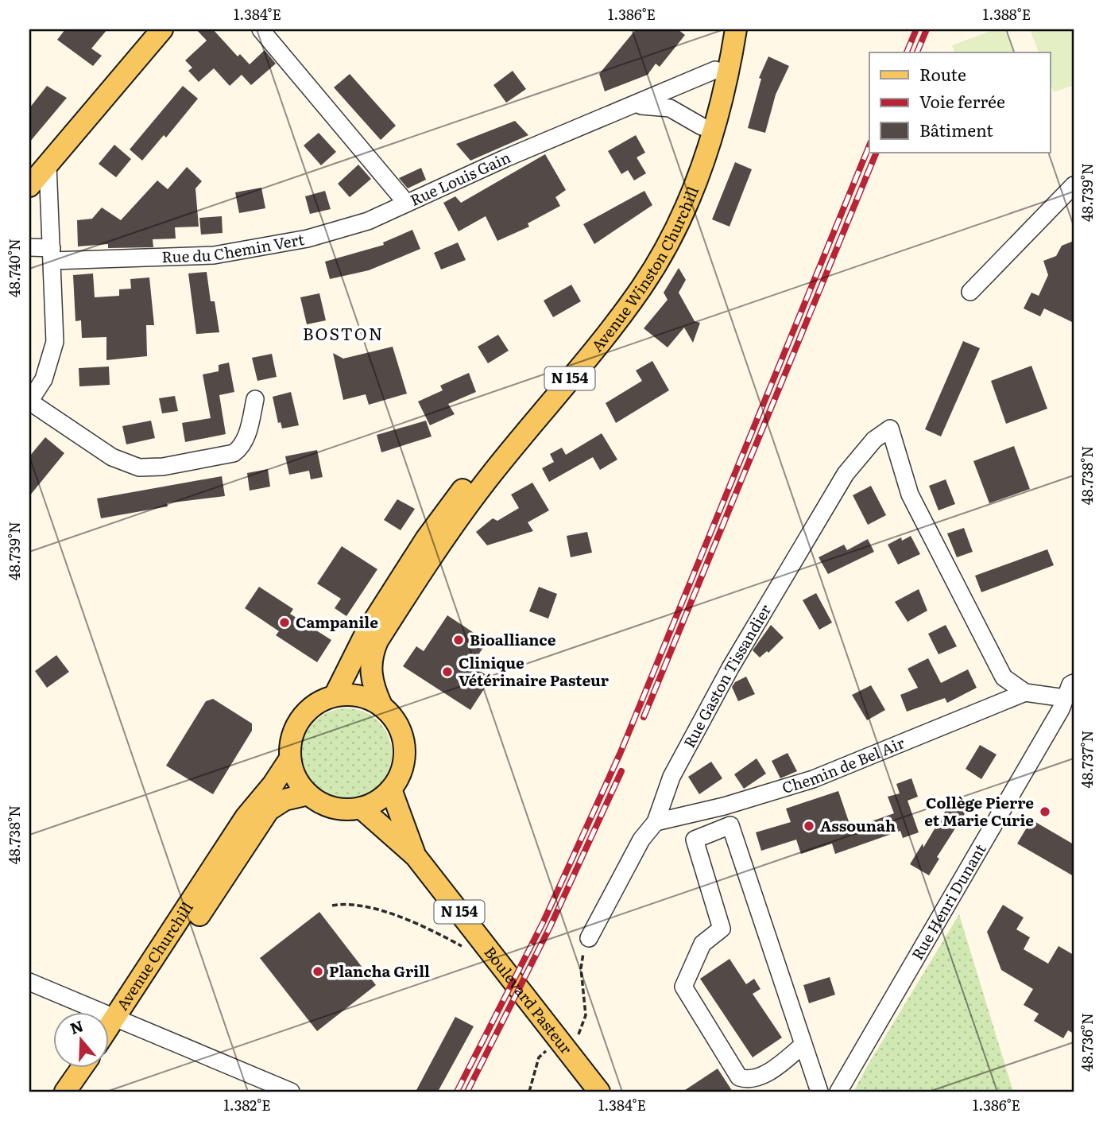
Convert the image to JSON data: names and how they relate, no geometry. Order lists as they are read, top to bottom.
{
  "streets": {
    "main road": [
      "Avenue Winston Churchill",
      "N 154",
      "Avenue Churchill",
      "Boulevard Pasteur"
    ],
    "street": [
      "Rue Louis Gain",
      "Rue du Chemin Vert",
      "Rue Gaston Tissandier",
      "Chemin de Bel Air",
      "Rue Henri Dunant"
    ]
  },
  "crossings": [
    ["Rue Louis Gain", "Rue du Chemin Vert"],
    ["Rue Louis Gain", "Avenue Winston Churchill"],
    ["Avenue Winston Churchill", "N 154"],
    ["Avenue Winston Churchill", "Avenue Churchill"],
    ["N 154", "Avenue Churchill"],
    ["N 154", "Boulevard Pasteur"],
    ["Rue Gaston Tissandier", "Chemin de Bel Air"]
  ],
  "districts": ["BOSTON"],
  "places": [
    "Campanile",
    "Bioalliance",
    "Clinique Vétérinaire Pasteur",
    "Collège Pierre et Marie Curie",
    "Assounah",
    "Plancha Grill"
  ],
  "legend": ["Route", "Voie ferrée", "Bâtiment"],
  "north": "top",
  "coordinates": [
    "1.384°E",
    "1.386°E",
    "1.388°E",
    "48.739°N",
    "48.740°N",
    "48.738°N",
    "48.737°N",
    "48.736°N",
    "1.382°E"
  ]
}
